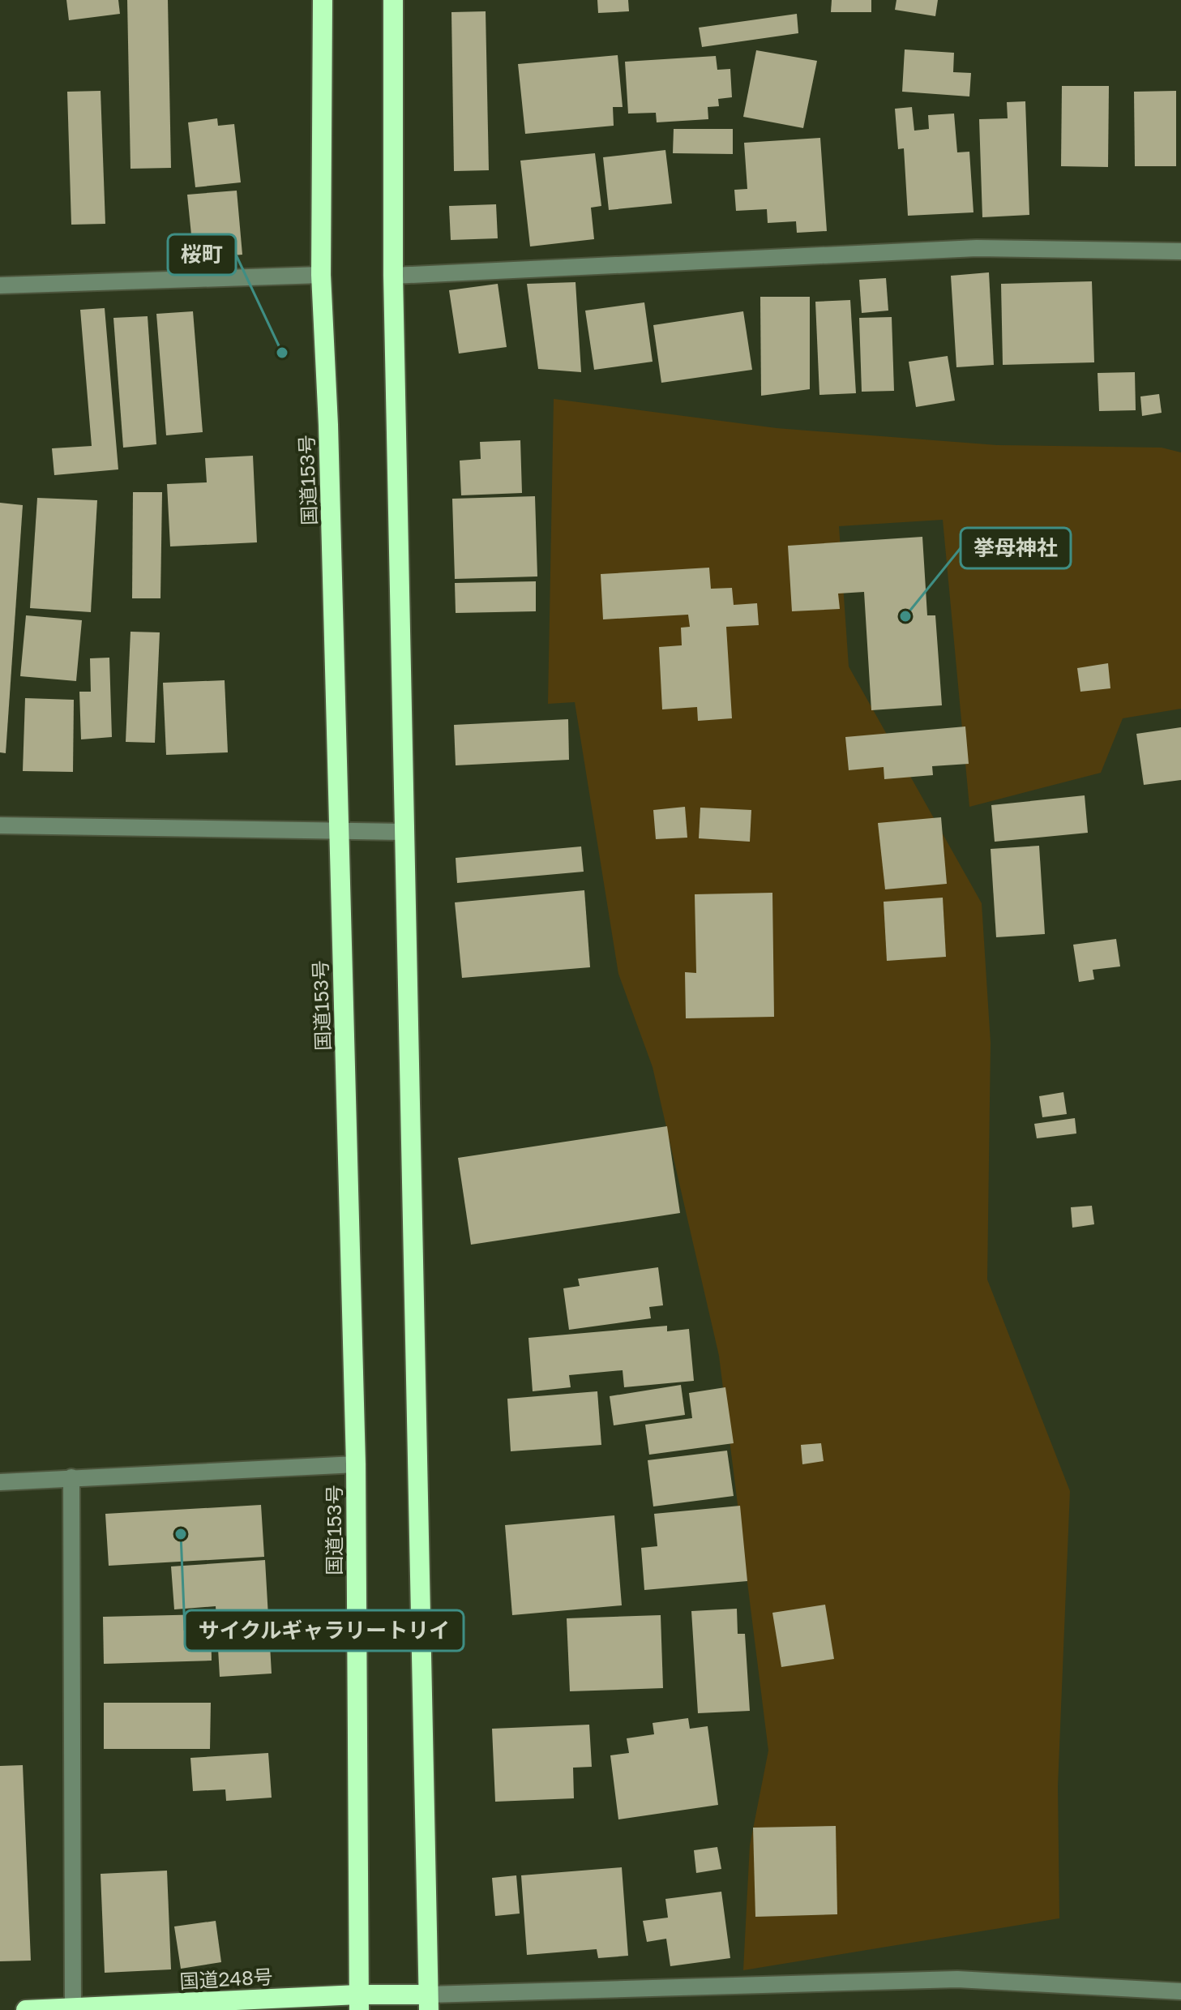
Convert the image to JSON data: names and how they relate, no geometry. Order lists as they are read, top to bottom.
{
  "streets": {
    "highway": ["国道153号", "国道248号"]
  },
  "crossings": [
    ["国道153号", "国道248号"]
  ],
  "places": ["桜町", "挙母神社", "サイクルギャラリートリイ"]
}
